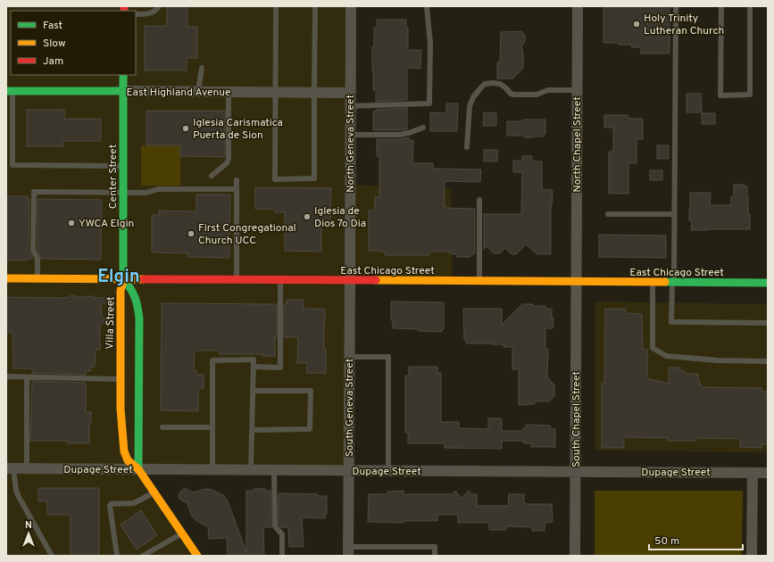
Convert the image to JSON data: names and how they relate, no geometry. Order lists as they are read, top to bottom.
{
  "streets": {
    "main road": [
      "East Highland Avenue",
      "Center Street",
      "East Chicago Street",
      "Villa Street"
    ],
    "street": [
      "North Geneva Street",
      "North Chapel Street",
      "South Geneva Street",
      "South Chapel Street",
      "Dupage Street"
    ]
  },
  "crossings": [
    ["East Highland Avenue", "North Geneva Street"],
    ["East Highland Avenue", "Center Street"],
    ["North Geneva Street", "East Chicago Street"],
    ["North Geneva Street", "South Geneva Street"],
    ["North Chapel Street", "East Chicago Street"],
    ["North Chapel Street", "South Chapel Street"],
    ["Center Street", "East Chicago Street"],
    ["Center Street", "Villa Street"],
    ["East Chicago Street", "Villa Street"],
    ["East Chicago Street", "South Geneva Street"],
    ["East Chicago Street", "South Chapel Street"],
    ["Villa Street", "Dupage Street"],
    ["South Geneva Street", "Dupage Street"],
    ["South Chapel Street", "Dupage Street"]
  ],
  "districts": ["Elgin"],
  "places": [
    "Holy Trinity Lutheran Church",
    "Iglesia Carismatica Puerta de Sion",
    "Iglesia de Dios 7o Dia",
    "YWCA Elgin",
    "First Congregational Church UCC"
  ],
  "legend": ["Fast", "Slow", "Jam"],
  "scale_bar": "50 m",
  "north": "top"
}
